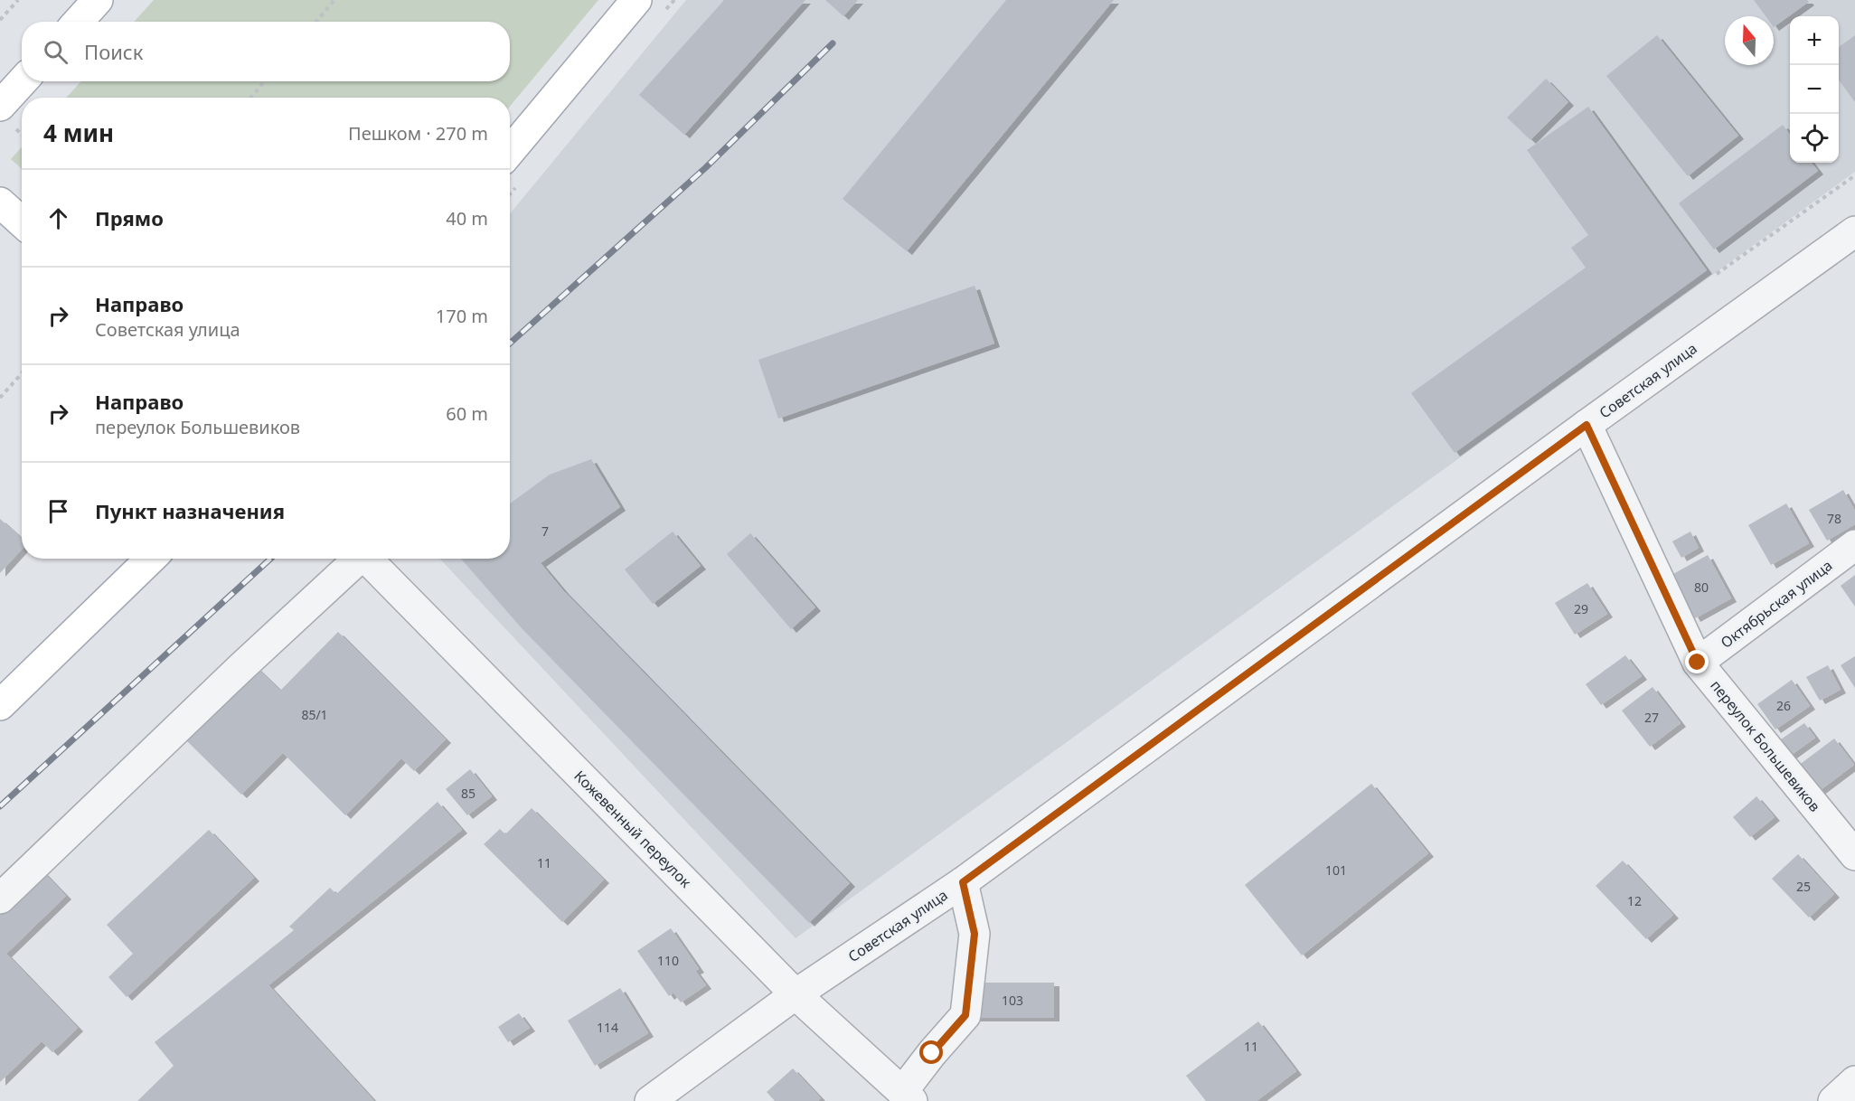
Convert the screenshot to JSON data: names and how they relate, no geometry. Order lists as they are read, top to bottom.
{
  "streets": {
    "street": [
      "Советская улица",
      "Октябрьская улица",
      "переулок Большевиков",
      "Кожевенный переулок"
    ]
  },
  "crossings": [
    ["Советская улица", "переулок Большевиков"],
    ["Советская улица", "Кожевенный переулок"],
    ["Октябрьская улица", "переулок Большевиков"]
  ],
  "house_numbers": [
    "78",
    "7",
    "80",
    "29",
    "26",
    "85/1",
    "27",
    "85",
    "11",
    "101",
    "25",
    "12",
    "110",
    "103",
    "114",
    "11"
  ],
  "north": "top",
  "page": {
    "map_buttons": ["+", "−"],
    "search": "Поиск",
    "heading": ["4 мин", "Пешком · 270 m"],
    "list": [
      ["Прямо", "40 m"],
      ["Направо", "Советская улица", "170 m"],
      ["Направо", "переулок Большевиков", "60 m"],
      "Пункт назначения"
    ]
  }
}
